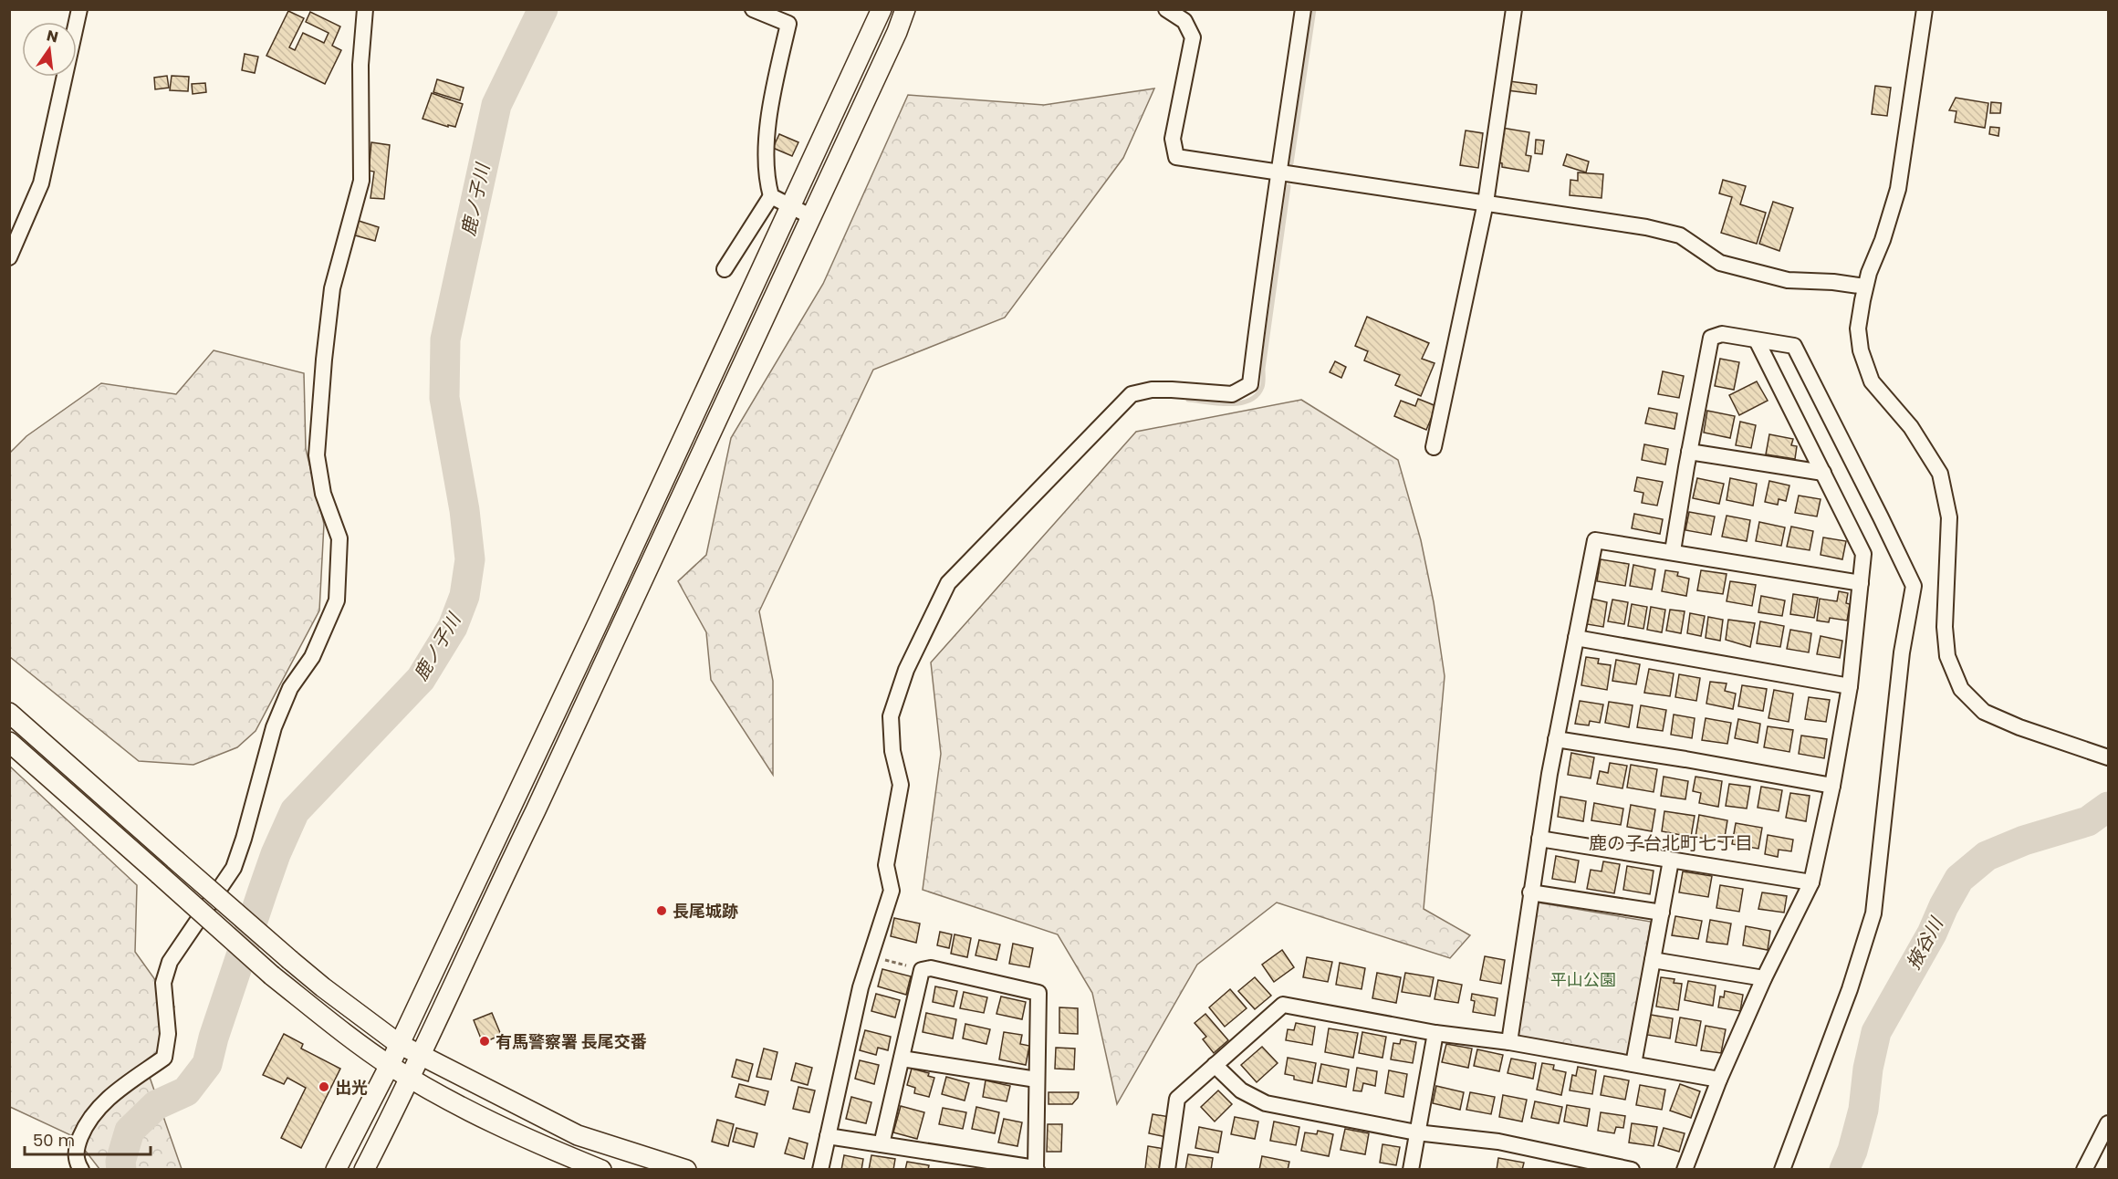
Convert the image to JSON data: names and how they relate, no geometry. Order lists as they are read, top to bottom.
{
  "districts": ["鹿の子台北町七丁目"],
  "water": ["鹿ノ子川", "掖谷川"],
  "parks": ["平山公園"],
  "places": ["長尾城跡", "有馬警察署 長尾交番", "出光"],
  "scale_bar": "50 m",
  "north": "top"
}
